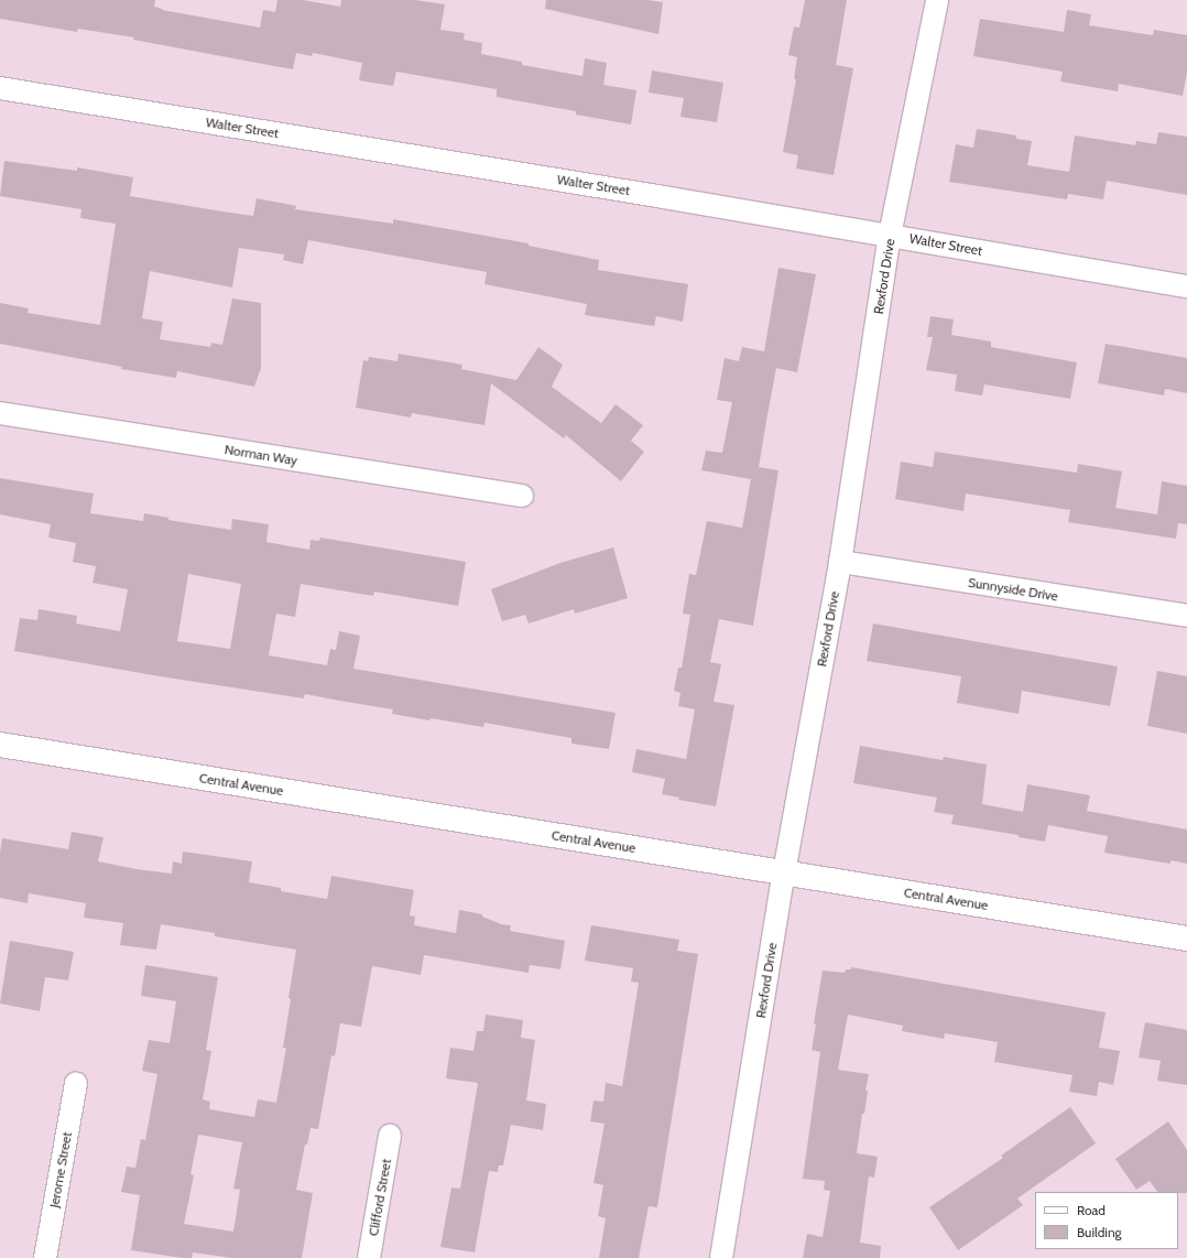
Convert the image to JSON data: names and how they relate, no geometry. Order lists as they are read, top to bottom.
{
  "streets": {
    "main road": ["Central Avenue"],
    "street": [
      "Walter Street",
      "Rexford Drive",
      "Norman Way",
      "Sunnyside Drive",
      "Jerome Street",
      "Clifford Street"
    ]
  },
  "crossings": [
    ["Walter Street", "Rexford Drive"],
    ["Rexford Drive", "Sunnyside Drive"],
    ["Rexford Drive", "Central Avenue"]
  ],
  "legend": ["Road", "Building"]
}
